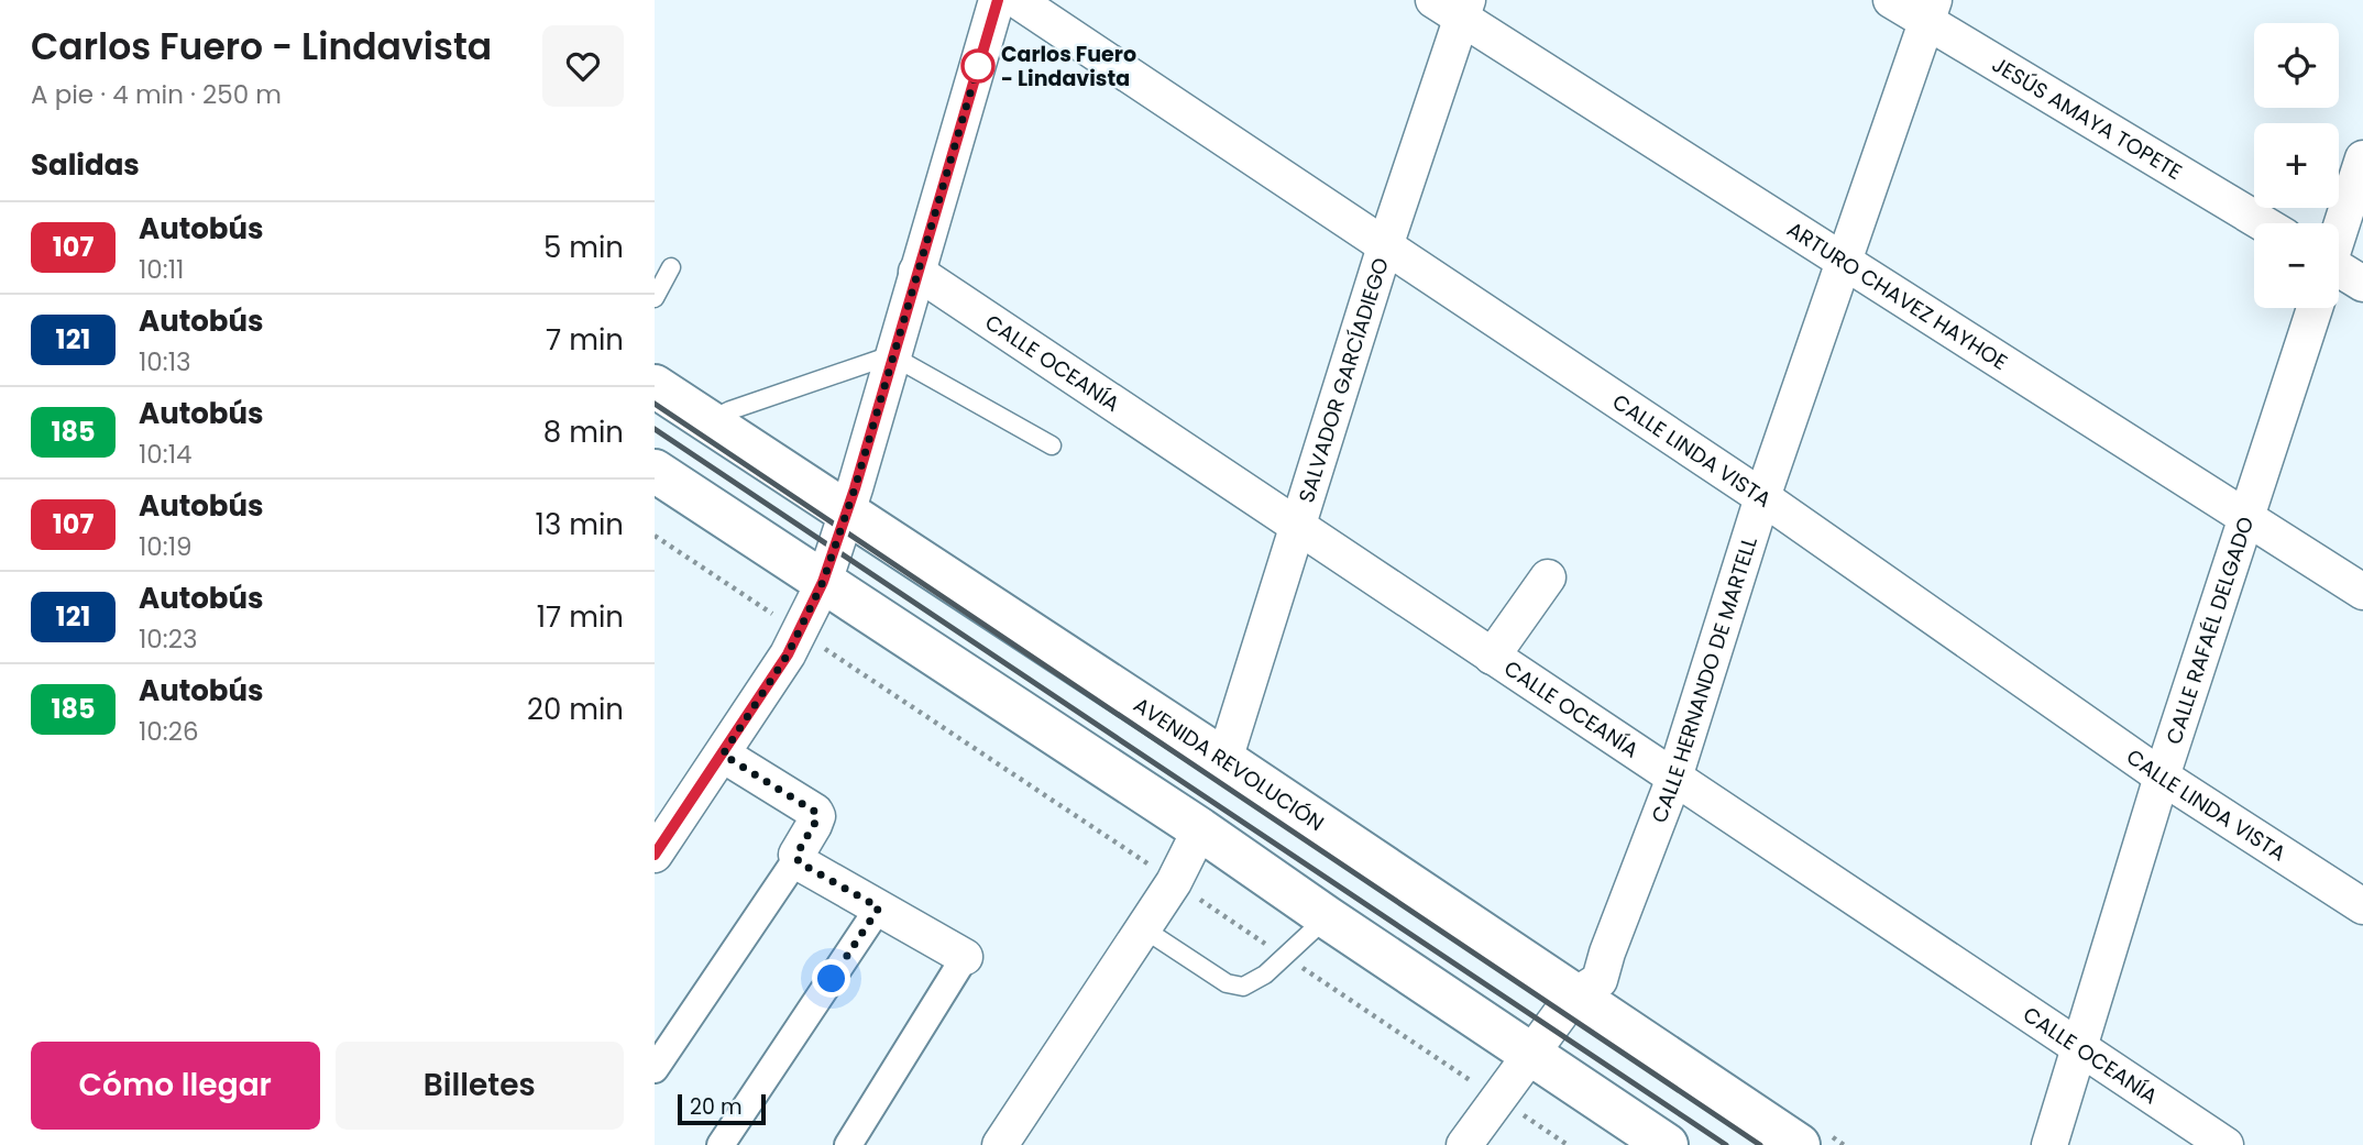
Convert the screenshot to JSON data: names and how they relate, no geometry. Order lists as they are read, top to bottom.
{
  "streets": {
    "main road": ["AVENIDA REVOLUCIÓN"],
    "street": [
      "JESÚS AMAYA TOPETE",
      "ARTURO CHAVEZ HAYHOE",
      "CALLE OCEANÍA",
      "SALVADOR GARCÍADIEGO",
      "CALLE LINDA VISTA",
      "CALLE RAFAÉL DELGADO",
      "CALLE HERNANDO DE MARTELL"
    ]
  },
  "crossings": [
    ["JESÚS AMAYA TOPETE", "CALLE HERNANDO DE MARTELL"],
    ["ARTURO CHAVEZ HAYHOE", "SALVADOR GARCÍADIEGO"],
    ["ARTURO CHAVEZ HAYHOE", "CALLE RAFAÉL DELGADO"],
    ["ARTURO CHAVEZ HAYHOE", "CALLE HERNANDO DE MARTELL"],
    ["CALLE OCEANÍA", "SALVADOR GARCÍADIEGO"],
    ["CALLE OCEANÍA", "CALLE RAFAÉL DELGADO"],
    ["CALLE OCEANÍA", "CALLE HERNANDO DE MARTELL"],
    ["SALVADOR GARCÍADIEGO", "CALLE LINDA VISTA"],
    ["SALVADOR GARCÍADIEGO", "AVENIDA REVOLUCIÓN"],
    ["CALLE LINDA VISTA", "CALLE RAFAÉL DELGADO"],
    ["CALLE LINDA VISTA", "CALLE HERNANDO DE MARTELL"],
    ["CALLE HERNANDO DE MARTELL", "AVENIDA REVOLUCIÓN"]
  ],
  "places": ["Carlos Fuero - Lindavista"],
  "lines": ["bus line 107"],
  "scale_bar": "20 m",
  "page": {
    "heading": [
      ["Carlos Fuero - Lindavista", "A pie · 4 min · 250 m"],
      "Salidas"
    ],
    "map_buttons": ["+", "−"],
    "list": [
      {
        "mark": "107",
        "name": "Autobús",
        "note": "10:11",
        "value": "5 min"
      },
      {
        "mark": "121",
        "name": "Autobús",
        "note": "10:13",
        "value": "7 min"
      },
      {
        "mark": "185",
        "name": "Autobús",
        "note": "10:14",
        "value": "8 min"
      },
      {
        "mark": "107",
        "name": "Autobús",
        "note": "10:19",
        "value": "13 min"
      },
      {
        "mark": "121",
        "name": "Autobús",
        "note": "10:23",
        "value": "17 min"
      },
      {
        "mark": "185",
        "name": "Autobús",
        "note": "10:26",
        "value": "20 min"
      }
    ],
    "buttons": ["Cómo llegar", "Billetes"],
    "scale": "20 m"
  }
}
